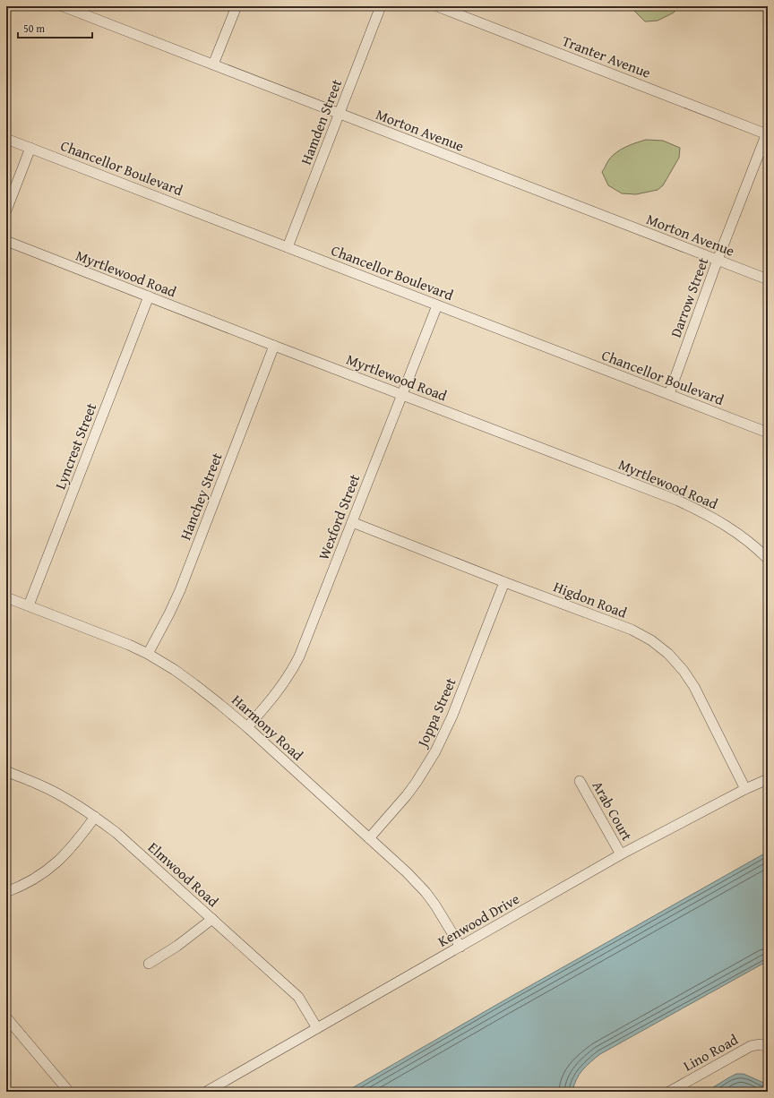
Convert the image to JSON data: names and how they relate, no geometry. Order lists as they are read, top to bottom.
{
  "streets": {
    "street": [
      "Tranter Avenue",
      "Hamden Street",
      "Morton Avenue",
      "Chancellor Boulevard",
      "Myrtlewood Road",
      "Darrow Street",
      "Lyncrest Street",
      "Hanchey Street",
      "Wexford Street",
      "Higdon Road",
      "Joppa Street",
      "Harmony Road",
      "Arab Court",
      "Elmwood Road",
      "Kenwood Drive",
      "Lino Road"
    ]
  },
  "crossings": [
    ["Tranter Avenue", "Darrow Street"],
    ["Hamden Street", "Morton Avenue"],
    ["Hamden Street", "Chancellor Boulevard"],
    ["Morton Avenue", "Darrow Street"],
    ["Chancellor Boulevard", "Darrow Street"],
    ["Chancellor Boulevard", "Wexford Street"],
    ["Myrtlewood Road", "Lyncrest Street"],
    ["Myrtlewood Road", "Hanchey Street"],
    ["Myrtlewood Road", "Wexford Street"],
    ["Lyncrest Street", "Harmony Road"],
    ["Hanchey Street", "Harmony Road"],
    ["Wexford Street", "Higdon Road"],
    ["Wexford Street", "Harmony Road"],
    ["Higdon Road", "Joppa Street"],
    ["Higdon Road", "Kenwood Drive"],
    ["Joppa Street", "Harmony Road"],
    ["Harmony Road", "Kenwood Drive"],
    ["Arab Court", "Kenwood Drive"],
    ["Elmwood Road", "Kenwood Drive"]
  ],
  "scale_bar": "50 m"
}
